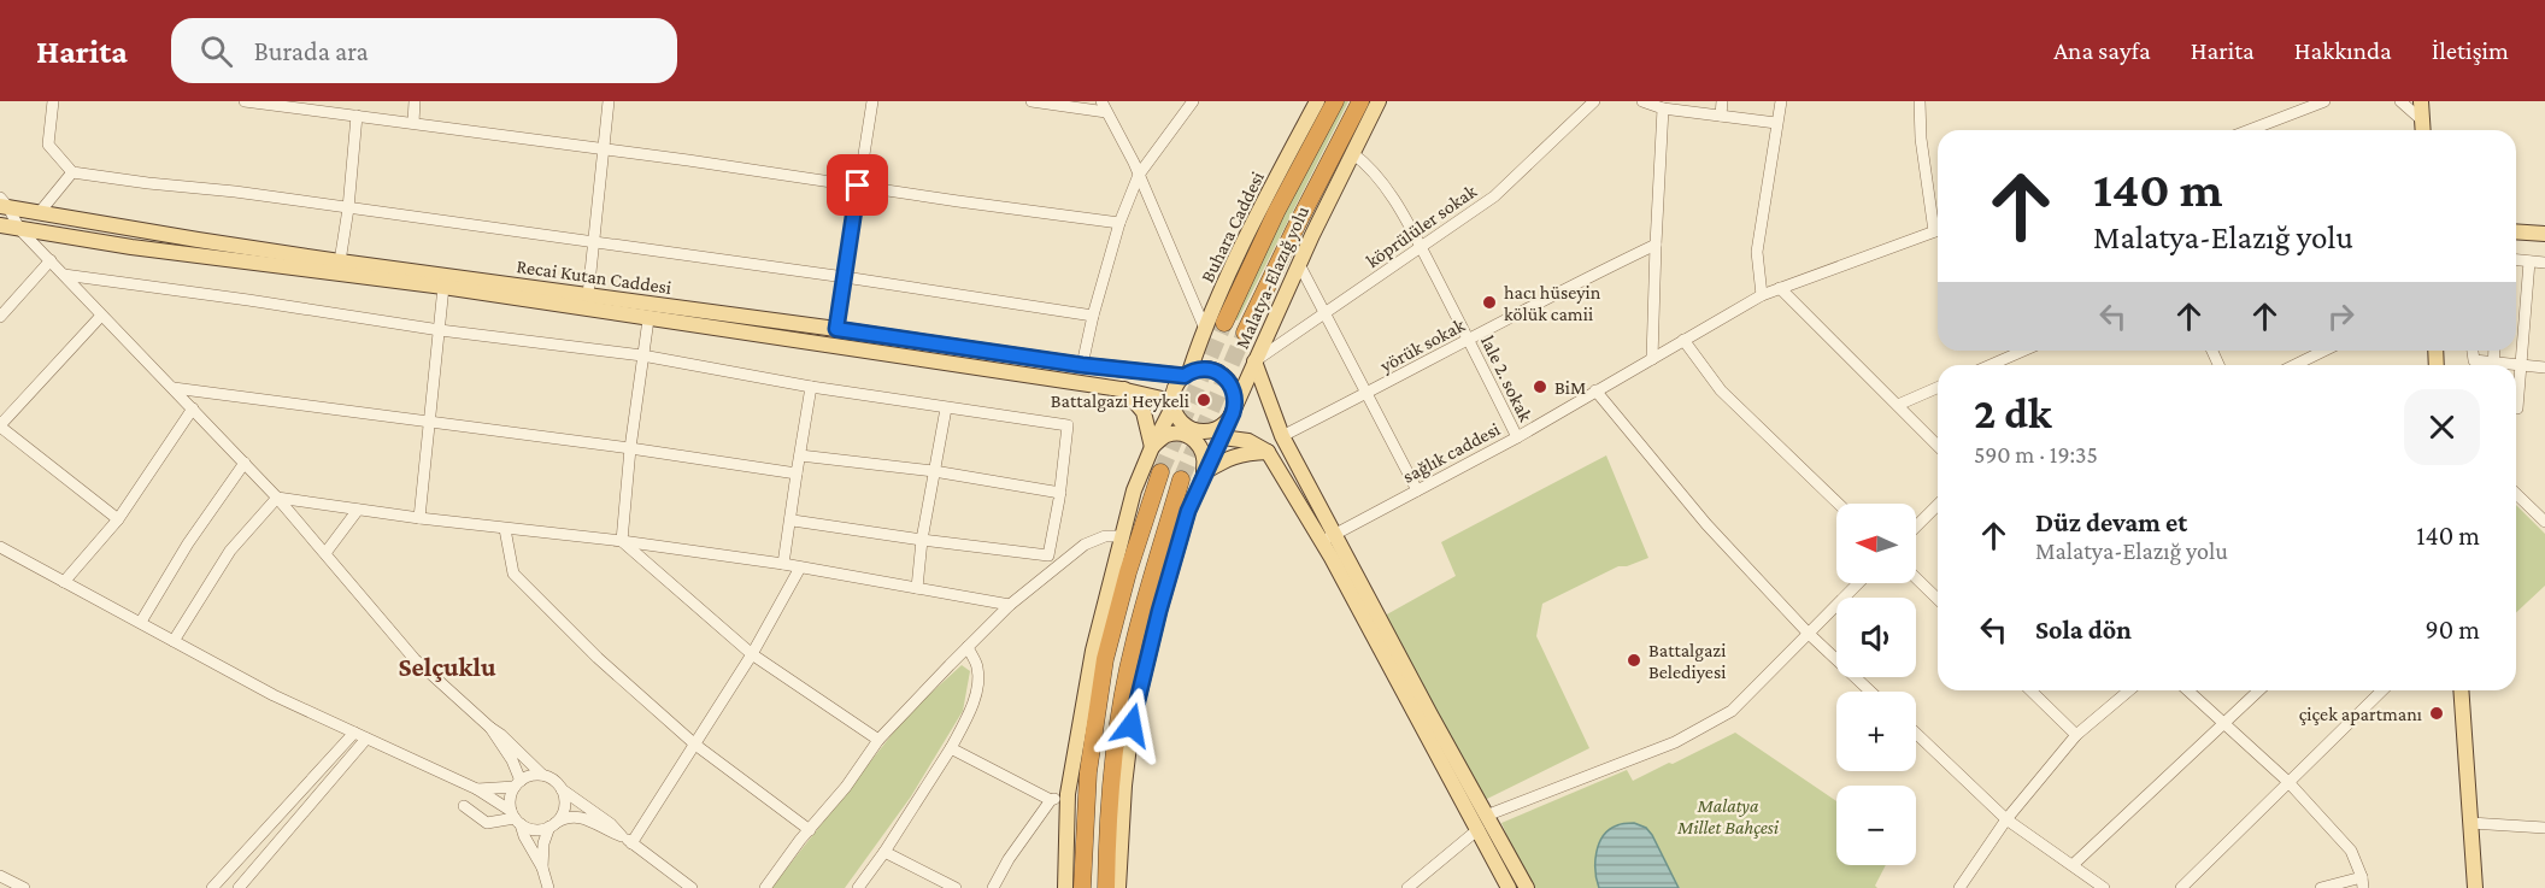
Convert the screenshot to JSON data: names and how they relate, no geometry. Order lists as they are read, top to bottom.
{
  "streets": {
    "main road": ["Buhara Caddesi", "Recai Kutan Caddesi", "Malatya-Elazığ yolu"],
    "street": [
      "köprülüler sokak",
      "yörük sokak",
      "lale 2. sokak",
      "sağlık caddesi"
    ]
  },
  "crossings": [
    ["köprülüler sokak", "Malatya-Elazığ yolu"],
    ["köprülüler sokak", "lale 2. sokak"],
    ["Buhara Caddesi", "Recai Kutan Caddesi"],
    ["Buhara Caddesi", "Malatya-Elazığ yolu"],
    ["Recai Kutan Caddesi", "Malatya-Elazığ yolu"],
    ["Malatya-Elazığ yolu", "lale 2. sokak"],
    ["yörük sokak", "lale 2. sokak"],
    ["lale 2. sokak", "sağlık caddesi"]
  ],
  "districts": ["Selçuklu"],
  "parks": ["Malatya Millet Bahçesi"],
  "places": [
    "hacı hüseyin kölük camii",
    "BiM",
    "Battalgazi Heykeli",
    "Battalgazi Belediyesi",
    "çiçek apartmanı"
  ],
  "north": "left",
  "page": {
    "header": "Harita",
    "search": "Burada ara",
    "nav": [
      "Ana sayfa",
      "Harita",
      "Hakkında",
      "İletişim"
    ],
    "turn": ["140 m", "Malatya-Elazığ yolu"],
    "heading": ["2 dk", "590 m · 19:35"],
    "list": [
      {
        "name": "Düz devam et",
        "note": "Malatya-Elazığ yolu",
        "value": "140 m"
      },
      {
        "name": "Sola dön",
        "value": "90 m"
      }
    ],
    "map_buttons": ["+", "−"]
  }
}
